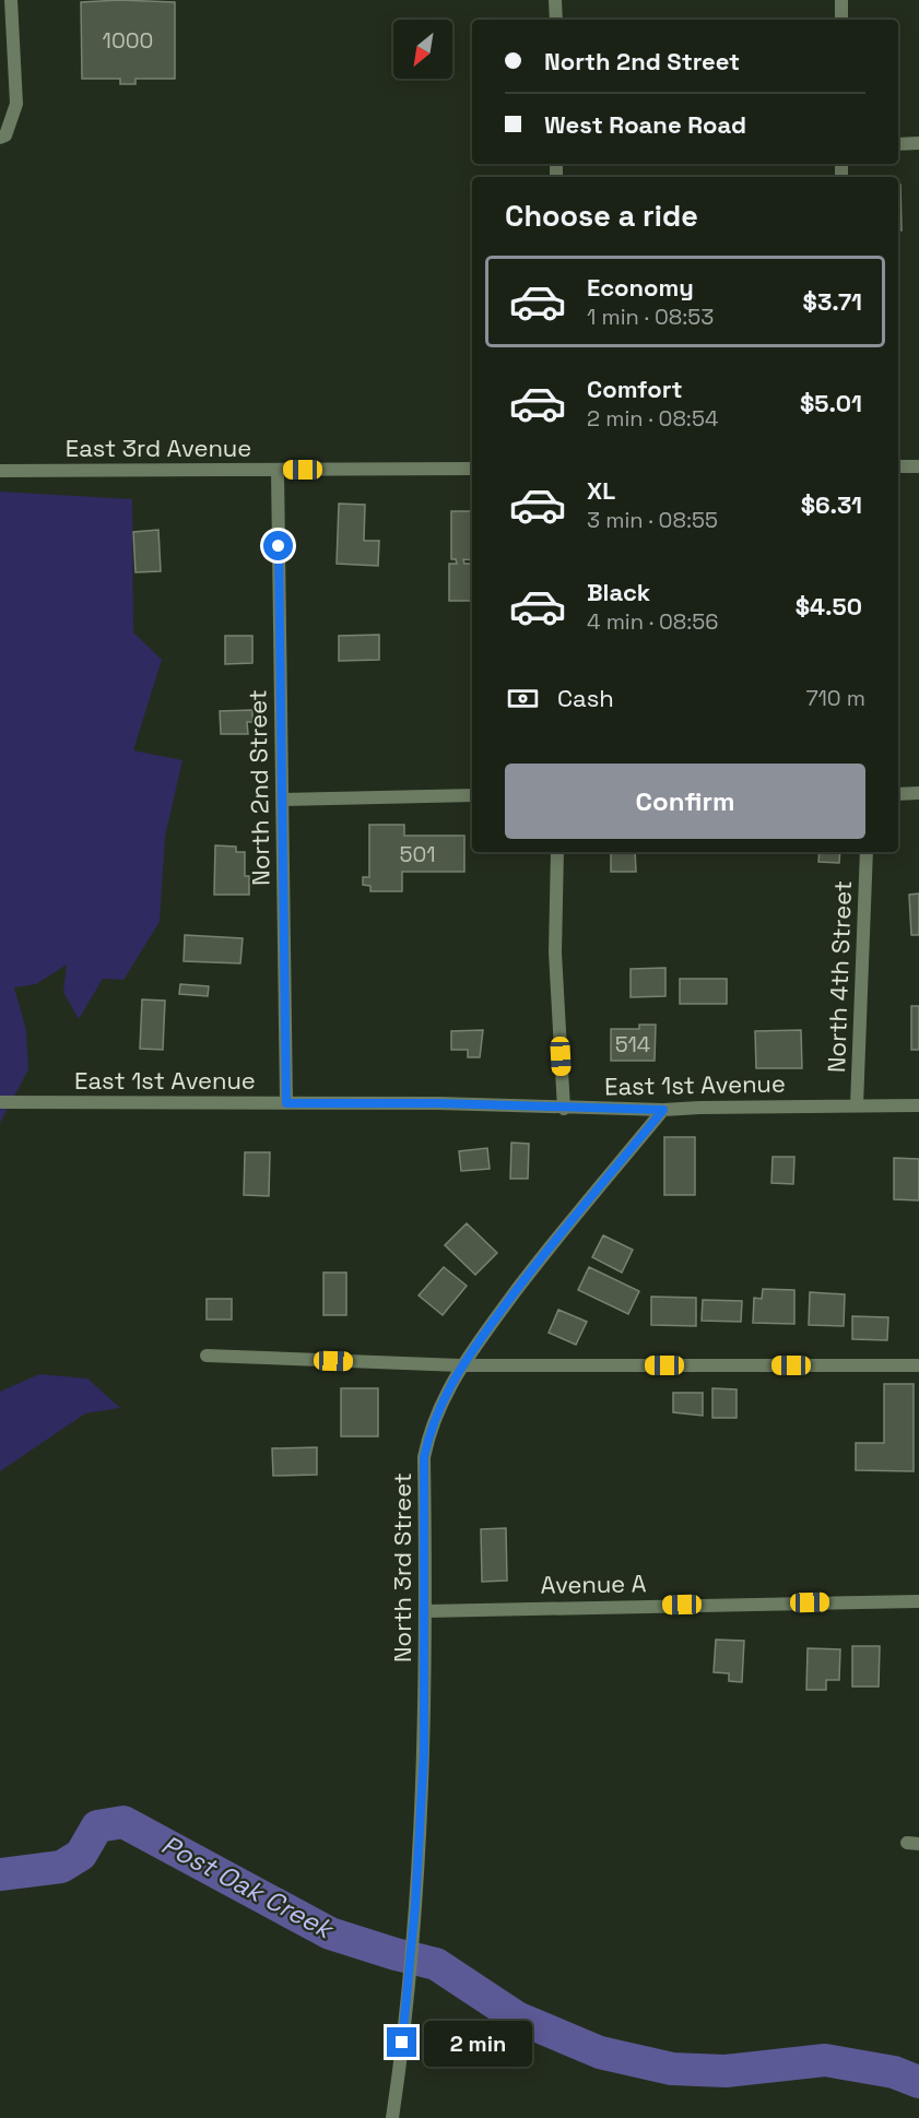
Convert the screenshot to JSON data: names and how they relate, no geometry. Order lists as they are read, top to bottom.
{
  "streets": {
    "street": [
      "East 3rd Avenue",
      "North 2nd Street",
      "North 4th Street",
      "East 1st Avenue",
      "North 3rd Street",
      "Avenue A"
    ]
  },
  "crossings": [
    ["East 3rd Avenue", "North 2nd Street"],
    ["North 2nd Street", "East 1st Avenue"],
    ["North 4th Street", "East 1st Avenue"],
    ["East 1st Avenue", "North 3rd Street"],
    ["North 3rd Street", "Avenue A"]
  ],
  "water": ["Post Oak Creek"],
  "house_numbers": ["1000", "501", "514"],
  "north": "bottom left",
  "page": {
    "banner": ["North 2nd Street", "West Roane Road"],
    "heading": "Choose a ride",
    "list": [
      {
        "name": "Economy",
        "note": "1 min · 08:53",
        "value": "$3.71"
      },
      {
        "name": "Comfort",
        "note": "2 min · 08:54",
        "value": "$5.01"
      },
      {
        "name": "XL",
        "note": "3 min · 08:55",
        "value": "$6.31"
      },
      {
        "name": "Black",
        "note": "4 min · 08:56",
        "value": "$4.50"
      }
    ],
    "pay": ["Cash", "710 m"],
    "buttons": "Confirm",
    "bubble": "2 min"
  }
}
